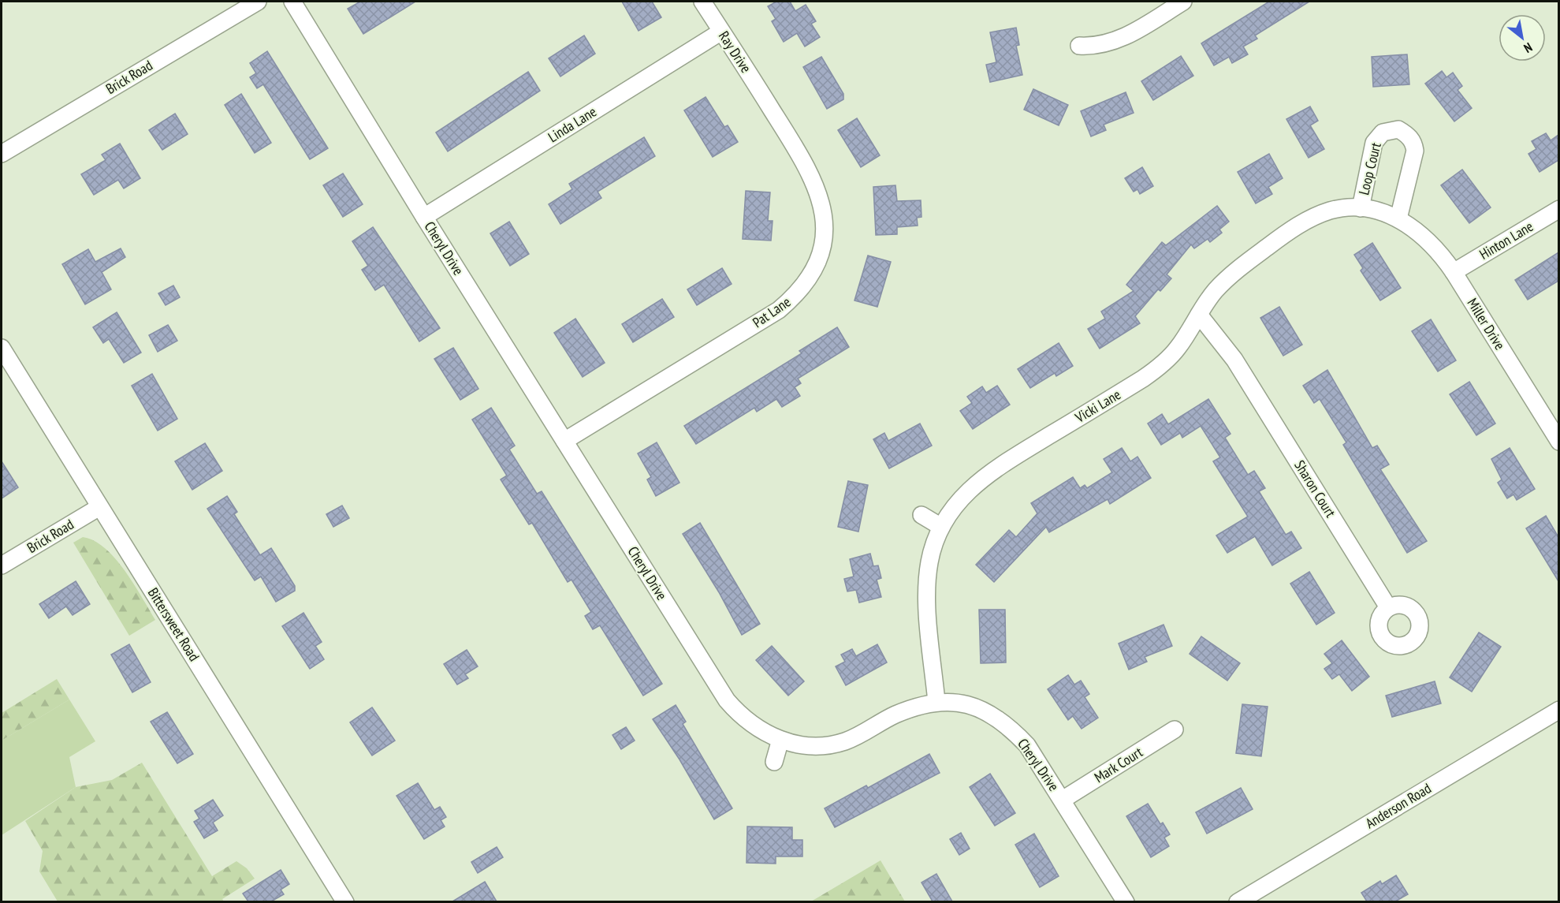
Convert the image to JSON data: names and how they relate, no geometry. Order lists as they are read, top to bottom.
{
  "streets": {
    "street": [
      "Ray Drive",
      "Brick Road",
      "Linda Lane",
      "Loop Court",
      "Hinton Lane",
      "Cheryl Drive",
      "Pat Lane",
      "Miller Drive",
      "Vicki Lane",
      "Sharon Court",
      "Bittersweet Road",
      "Mark Court",
      "Anderson Road"
    ]
  },
  "crossings": [
    ["Ray Drive", "Linda Lane"],
    ["Ray Drive", "Pat Lane"],
    ["Brick Road", "Bittersweet Road"],
    ["Linda Lane", "Cheryl Drive"],
    ["Loop Court", "Miller Drive"],
    ["Loop Court", "Vicki Lane"],
    ["Hinton Lane", "Miller Drive"],
    ["Cheryl Drive", "Pat Lane"],
    ["Cheryl Drive", "Vicki Lane"],
    ["Cheryl Drive", "Mark Court"],
    ["Miller Drive", "Vicki Lane"],
    ["Vicki Lane", "Sharon Court"]
  ],
  "north": "bottom right"
}
